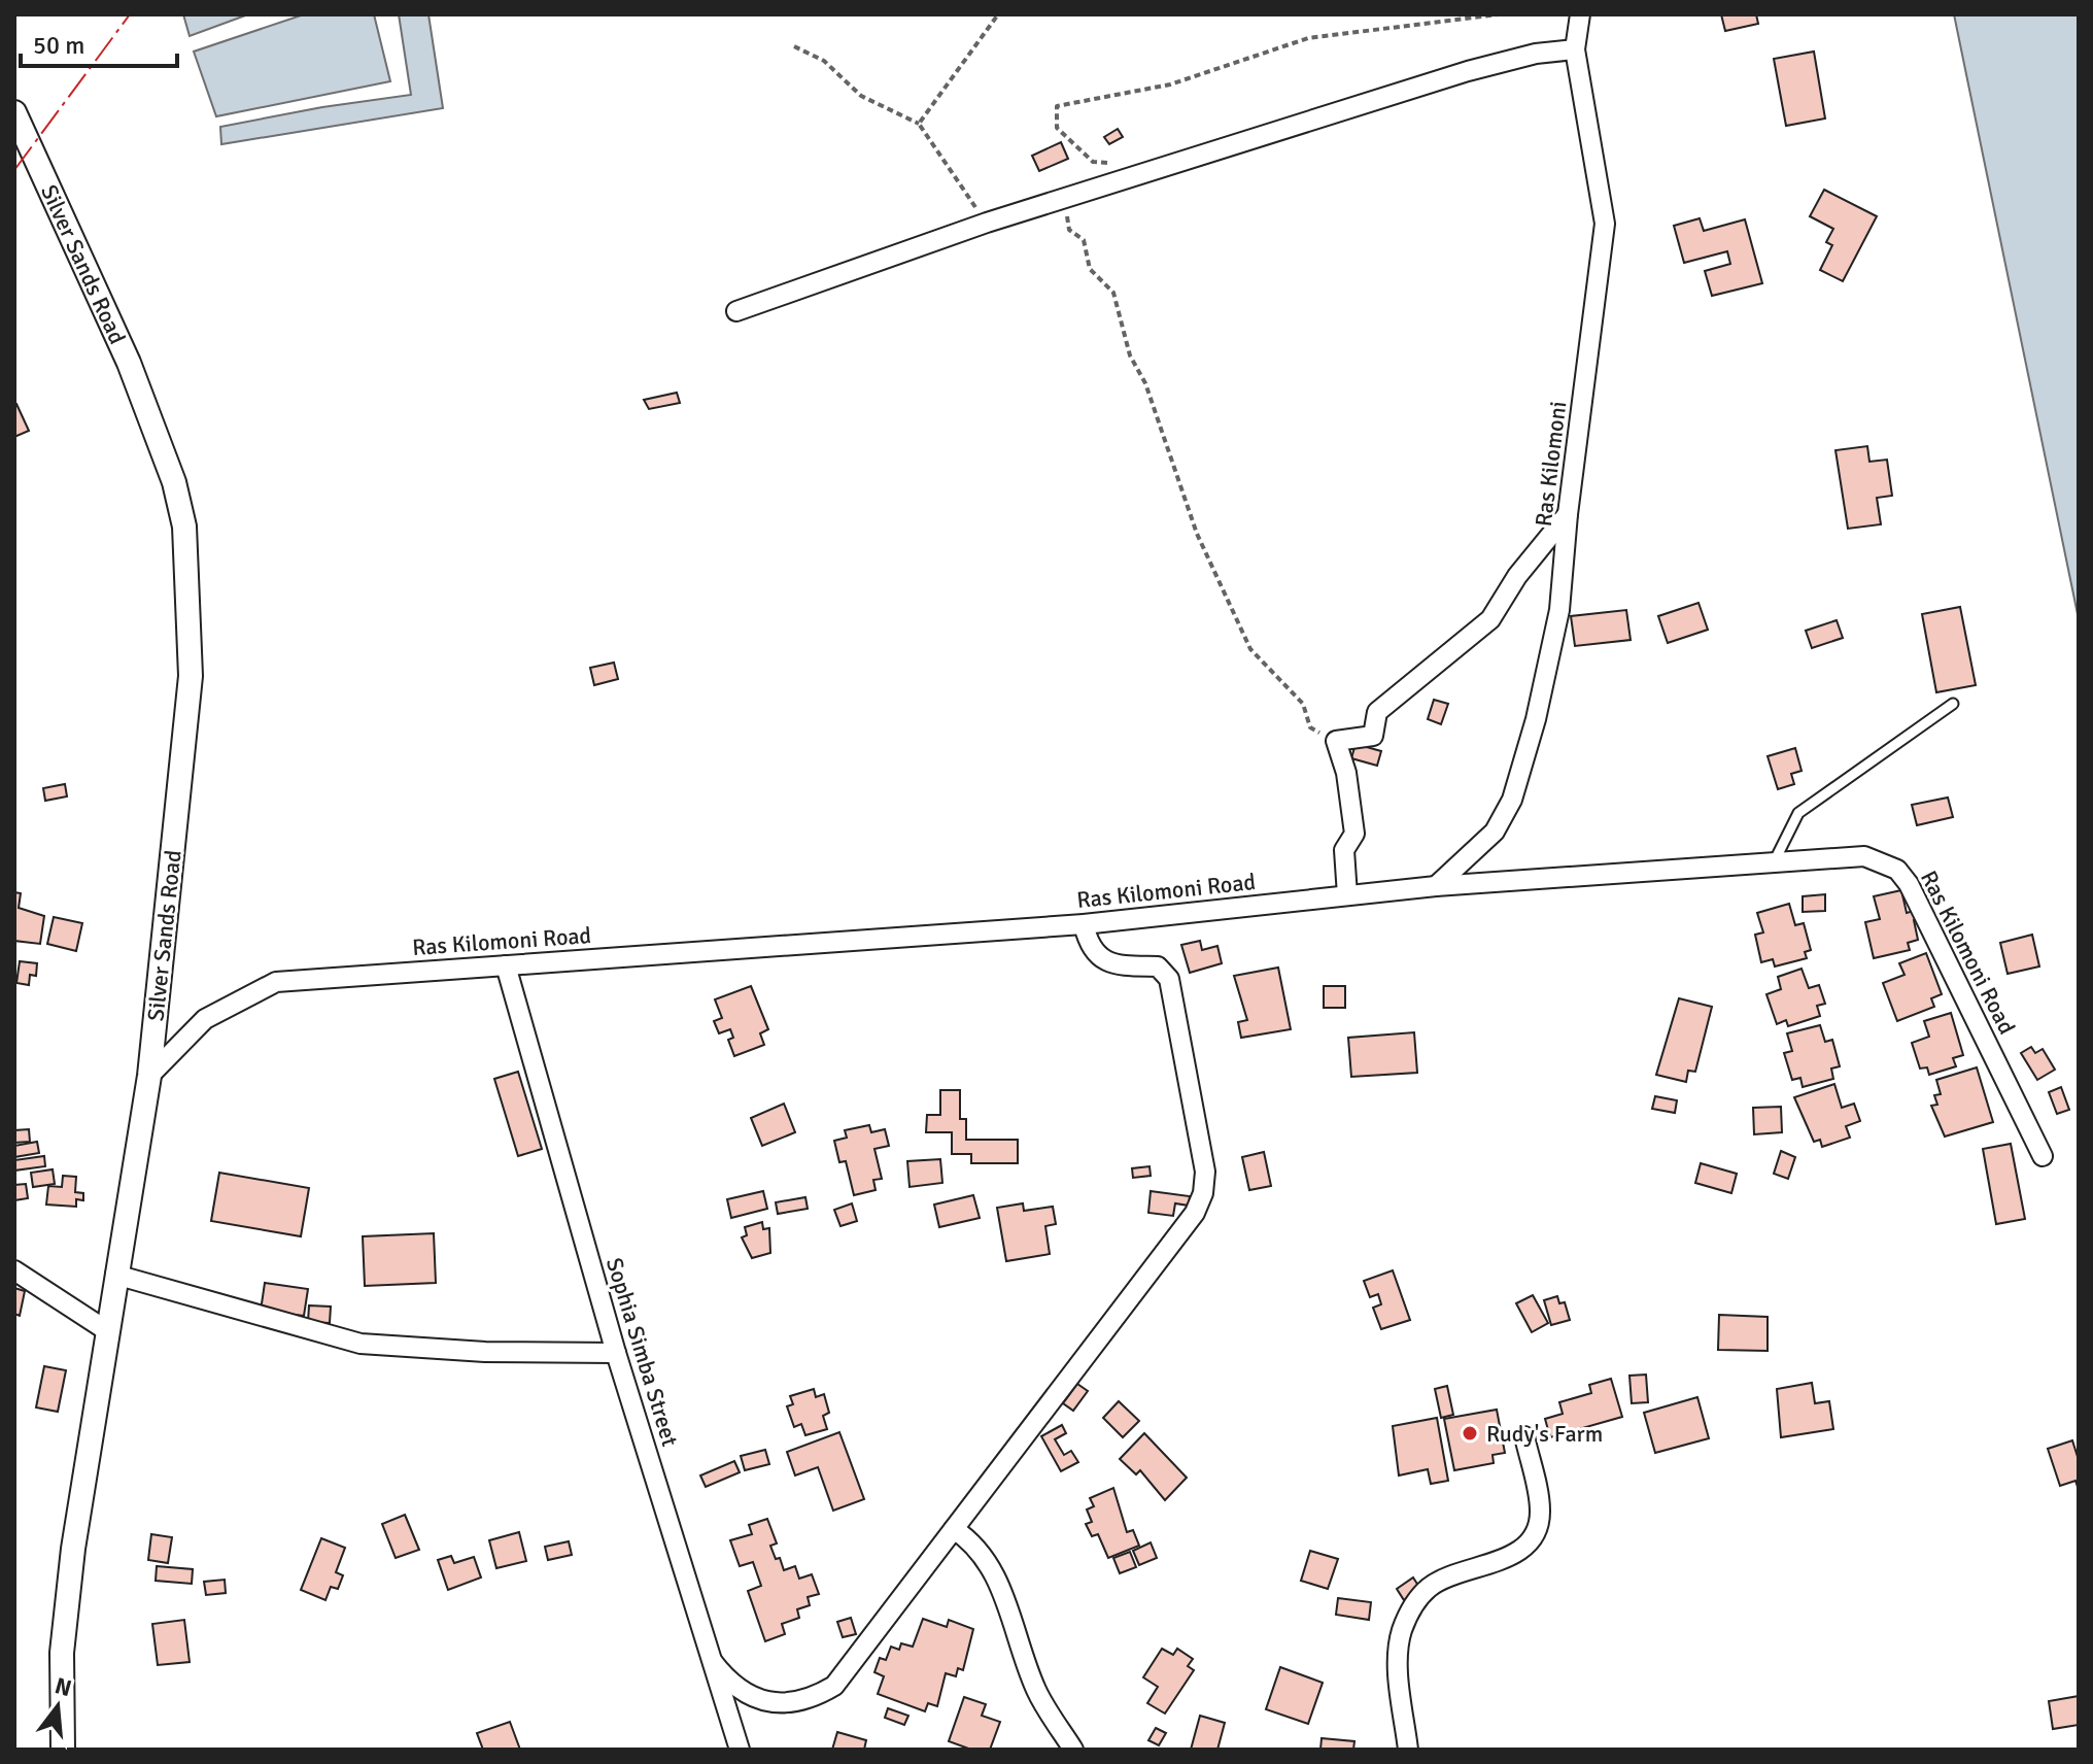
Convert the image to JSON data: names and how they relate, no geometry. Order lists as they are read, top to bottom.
{
  "streets": {
    "street": [
      "Silver Sands Road",
      "Ras Kilomoni",
      "Ras Kilomoni Road",
      "Sophia Simba Street"
    ]
  },
  "crossings": [
    ["Silver Sands Road", "Ras Kilomoni Road"],
    ["Ras Kilomoni", "Ras Kilomoni Road"],
    ["Ras Kilomoni Road", "Sophia Simba Street"]
  ],
  "places": ["Rudy's Farm"],
  "scale_bar": "50 m",
  "north": "top"
}
